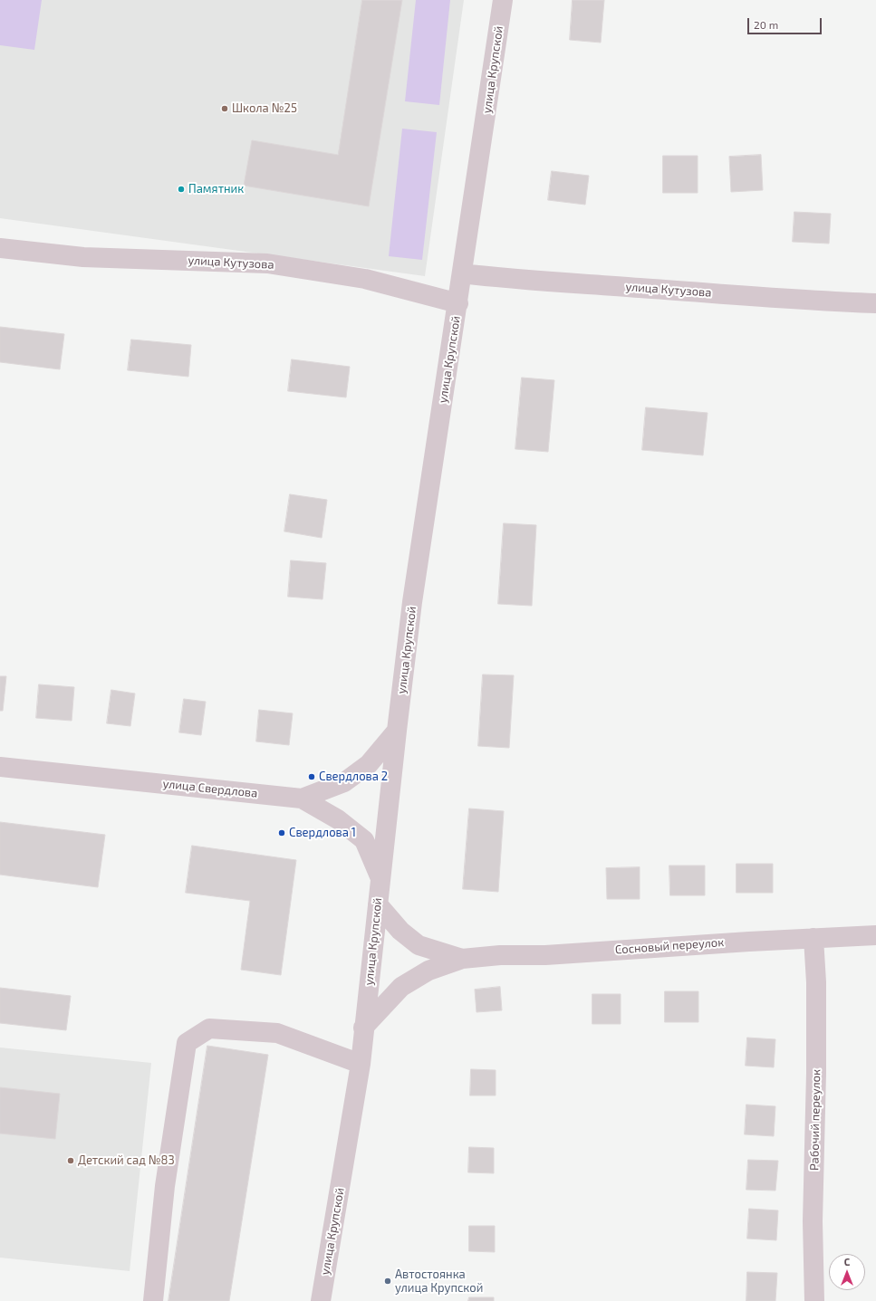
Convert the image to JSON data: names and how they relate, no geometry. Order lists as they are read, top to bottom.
{
  "streets": {
    "street": [
      "улица Крупской",
      "улица Кутузова",
      "улица Свердлова",
      "Сосновый переулок",
      "Рабочий переулок"
    ]
  },
  "crossings": [
    ["улица Крупской", "улица Кутузова"],
    ["улица Крупской", "улица Свердлова"],
    ["улица Крупской", "Сосновый переулок"],
    ["Сосновый переулок", "Рабочий переулок"]
  ],
  "places": [
    "Школа №25",
    "Памятник",
    "Свердлова 2",
    "Свердлова 1",
    "Детский сад №83",
    "Автостоянка улица Крупской"
  ],
  "scale_bar": "20 m",
  "north": "top"
}
